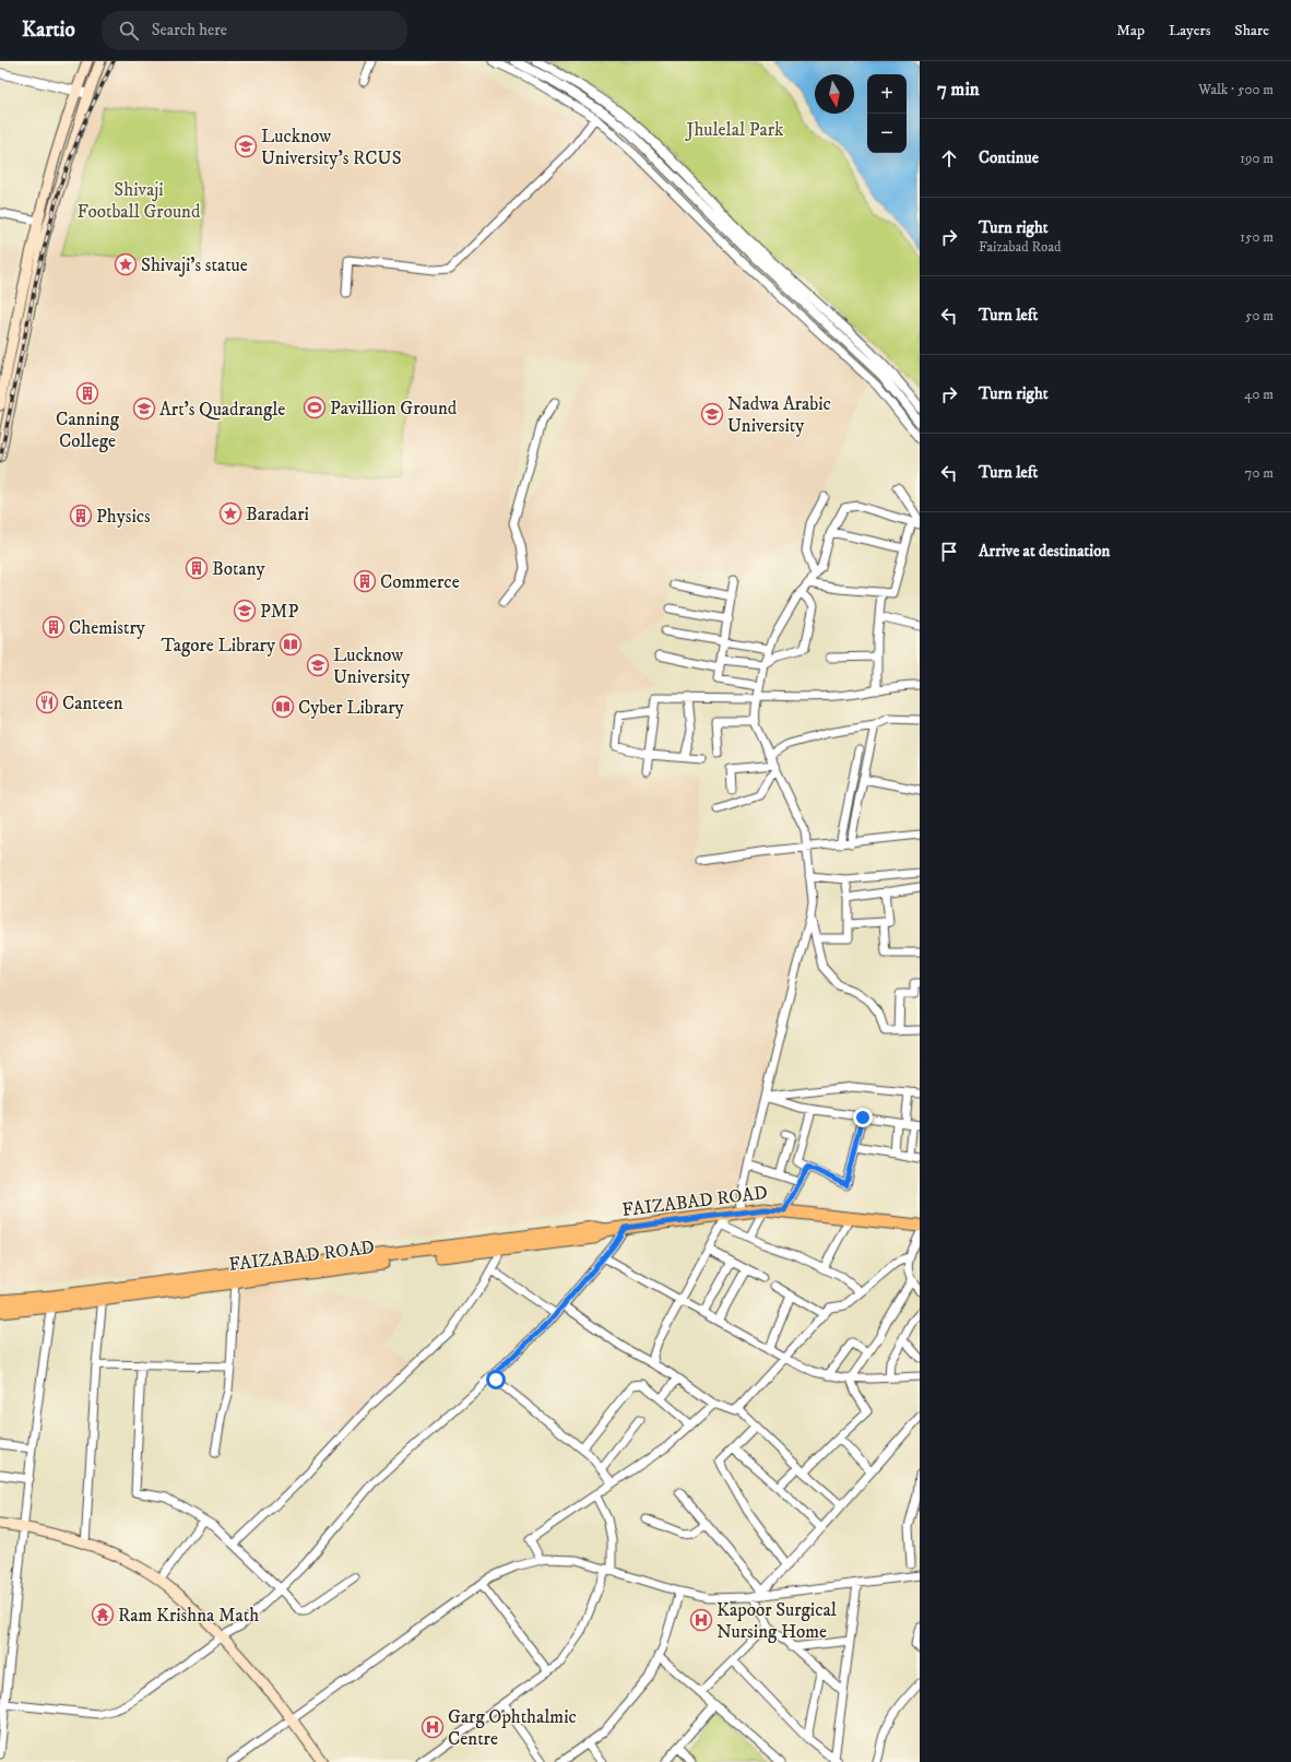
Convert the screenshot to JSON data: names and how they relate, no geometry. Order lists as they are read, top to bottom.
{
  "streets": {
    "main road": ["FAIZABAD ROAD"]
  },
  "parks": ["Jhulelal Park", "Shivaji Football Ground"],
  "places": {
    "school or university": [
      "Lucknow University's RCUS",
      "Art's Quadrangle",
      "Nadwa Arabic University",
      "PMP",
      "Lucknow University"
    ],
    "place": ["Shivaji's statue", "Baradari"],
    "building": [
      "Canning College",
      "Physics",
      "Botany",
      "Commerce",
      "Chemistry"
    ],
    "sports": ["Pavillion Ground"],
    "library": ["Tagore Library", "Cyber Library"],
    "restaurant": ["Canteen"],
    "temple": ["Ram Krishna Math"],
    "hospital": ["Kapoor Surgical Nursing Home", "Garg Ophthalmic Centre"]
  },
  "north": "bottom",
  "page": {
    "header": "Kartio",
    "search": "Search here",
    "nav": ["Map", "Layers", "Share"],
    "heading": ["7 min", "Walk · 500 m"],
    "map_buttons": ["+", "−"],
    "list": [
      ["Continue", "190 m"],
      ["Turn right", "Faizabad Road", "150 m"],
      ["Turn left", "50 m"],
      ["Turn right", "40 m"],
      ["Turn left", "70 m"],
      "Arrive at destination"
    ]
  }
}
